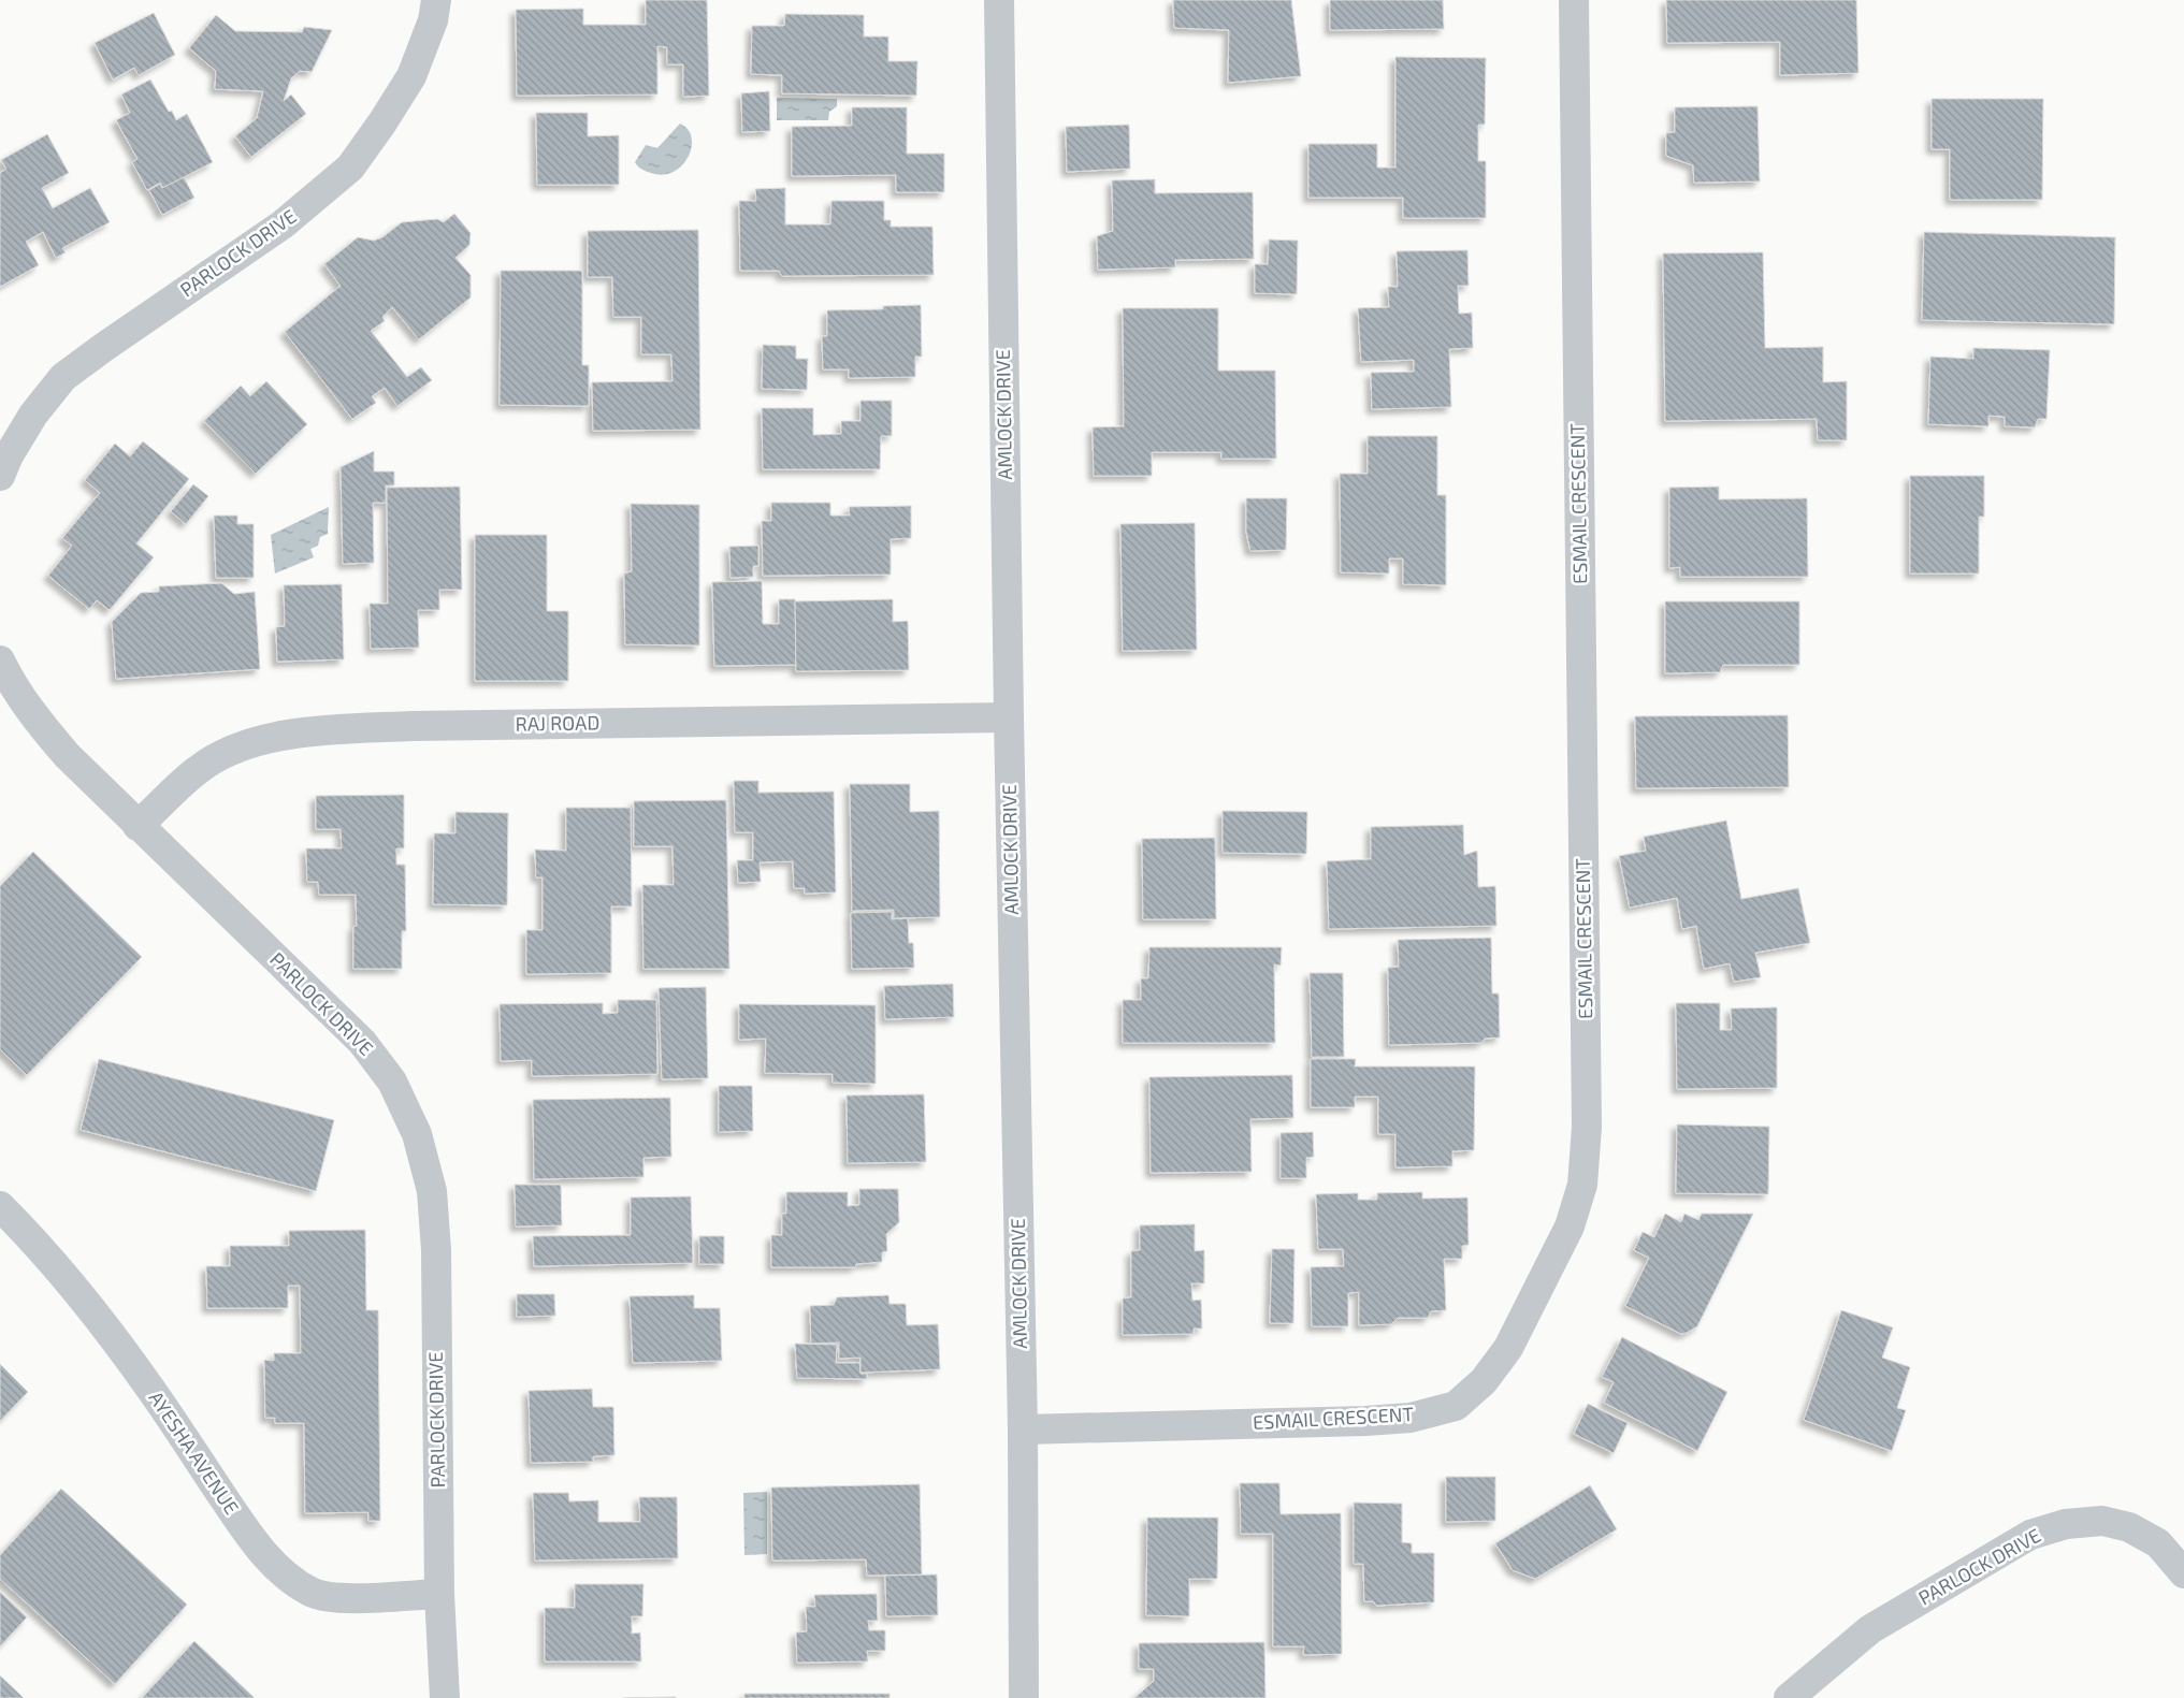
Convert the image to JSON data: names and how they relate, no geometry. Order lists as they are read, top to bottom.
{
  "streets": {
    "street": [
      "PARLOCK DRIVE",
      "AMLOCK DRIVE",
      "ESMAIL CRESCENT",
      "RAJ ROAD",
      "AYESHA AVENUE"
    ]
  },
  "crossings": [
    ["PARLOCK DRIVE", "RAJ ROAD"],
    ["PARLOCK DRIVE", "AYESHA AVENUE"],
    ["AMLOCK DRIVE", "ESMAIL CRESCENT"],
    ["AMLOCK DRIVE", "RAJ ROAD"]
  ]
}
